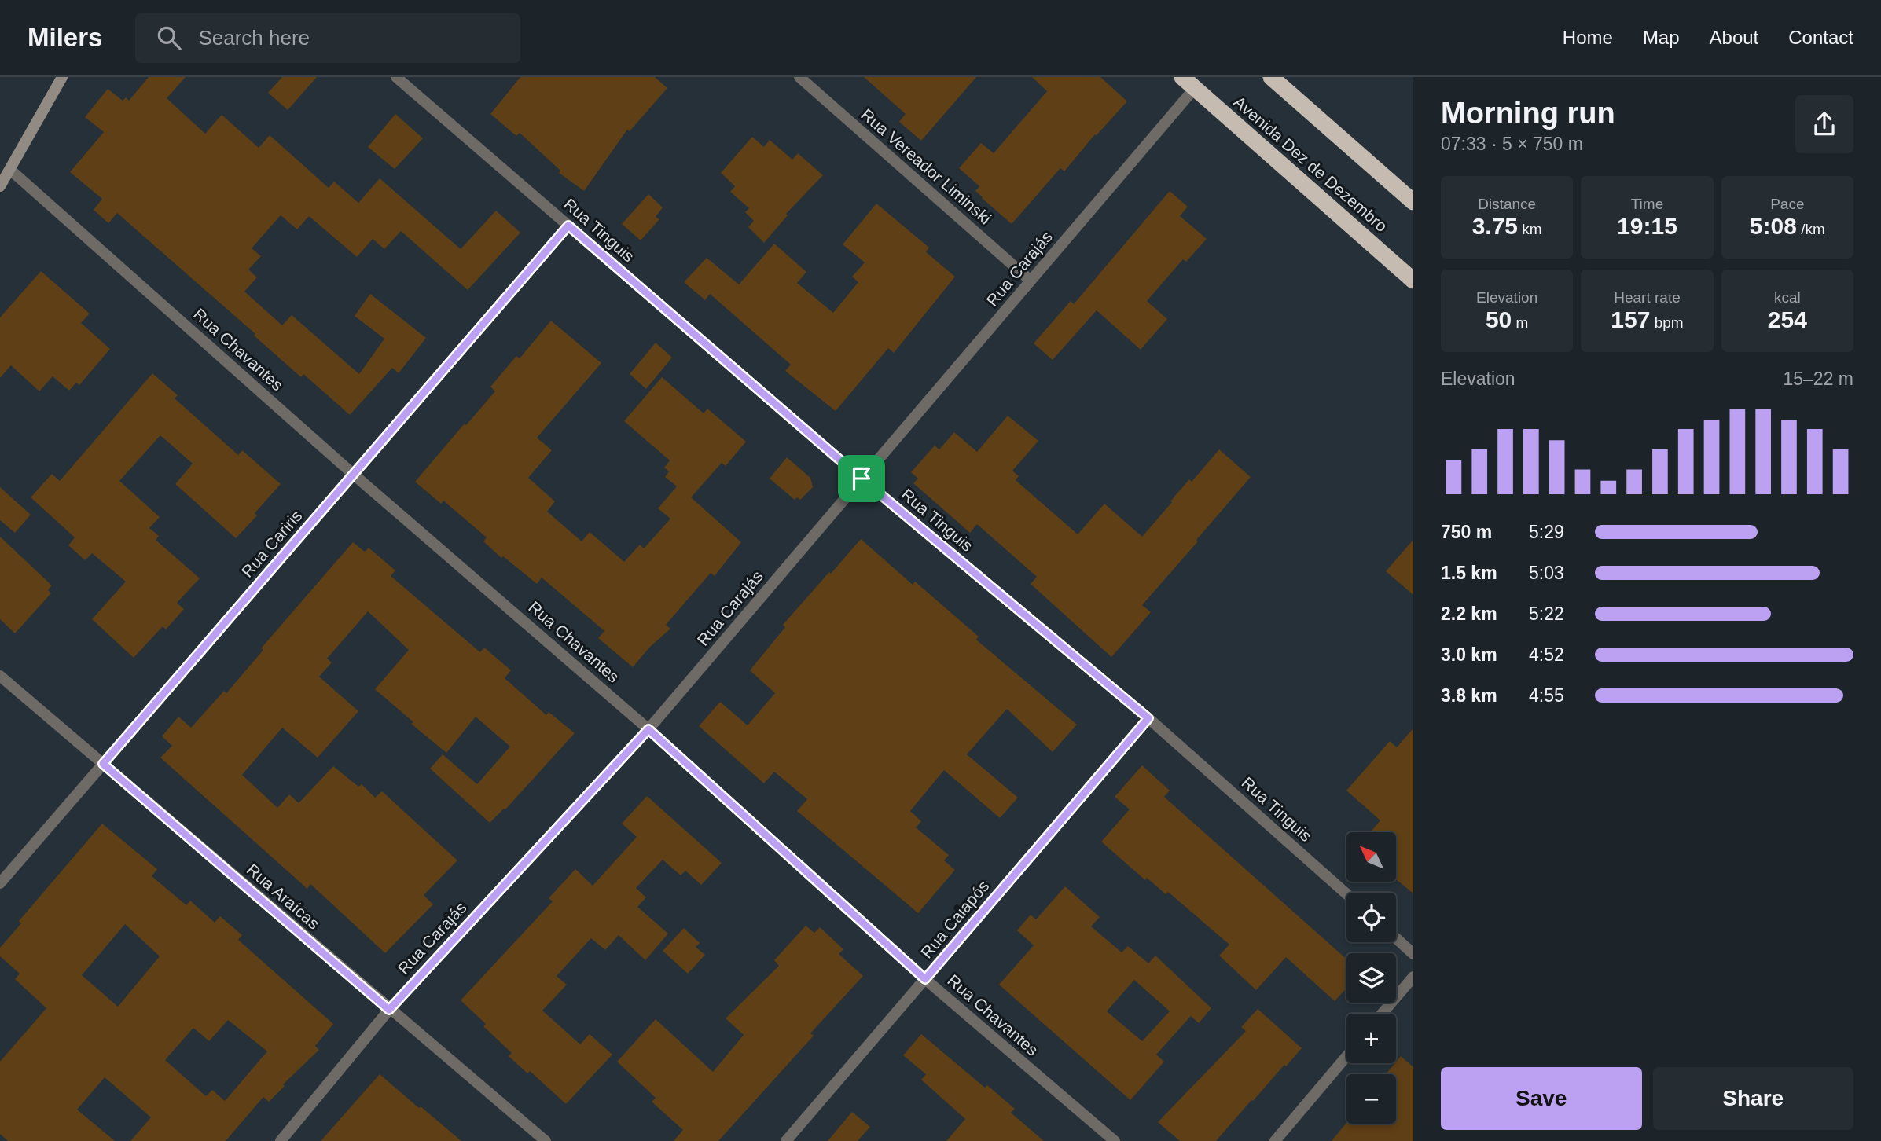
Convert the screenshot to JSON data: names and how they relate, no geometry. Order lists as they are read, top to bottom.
{
  "streets": {
    "highway": ["Avenida Dez de Dezembro"],
    "street": [
      "Rua Vereador Liminski",
      "Rua Tinguis",
      "Rua Carajás",
      "Rua Chavantes",
      "Rua Cariris",
      "Rua Araícas",
      "Rua Caiapós"
    ]
  },
  "crossings": [
    ["Avenida Dez de Dezembro", "Rua Carajás"],
    ["Rua Vereador Liminski", "Rua Carajás"],
    ["Rua Tinguis", "Rua Carajás"],
    ["Rua Tinguis", "Rua Cariris"],
    ["Rua Tinguis", "Rua Caiapós"],
    ["Rua Carajás", "Rua Chavantes"],
    ["Rua Carajás", "Rua Araícas"],
    ["Rua Chavantes", "Rua Cariris"],
    ["Rua Chavantes", "Rua Caiapós"],
    ["Rua Cariris", "Rua Araícas"]
  ],
  "north": "top left",
  "page": {
    "header": "Milers",
    "search": "Search here",
    "nav": [
      "Home",
      "Map",
      "About",
      "Contact"
    ],
    "heading": ["Morning run", "07:33 · 5 × 750 m"],
    "stats": [
      ["Distance", "3.75 km"],
      ["Time", "19:15"],
      ["Pace", "5:08 /km"],
      ["Elevation", "50 m"],
      ["Heart rate", "157 bpm"],
      ["kcal", "254"]
    ],
    "chart": ["Elevation", "15–22 m"],
    "list": [
      {
        "name": "750 m",
        "note": "5:29"
      },
      {
        "name": "1.5 km",
        "note": "5:03"
      },
      {
        "name": "2.2 km",
        "note": "5:22"
      },
      {
        "name": "3.0 km",
        "note": "4:52"
      },
      {
        "name": "3.8 km",
        "note": "4:55"
      }
    ],
    "map_buttons": ["+", "−"],
    "buttons": ["Save", "Share"]
  }
}
